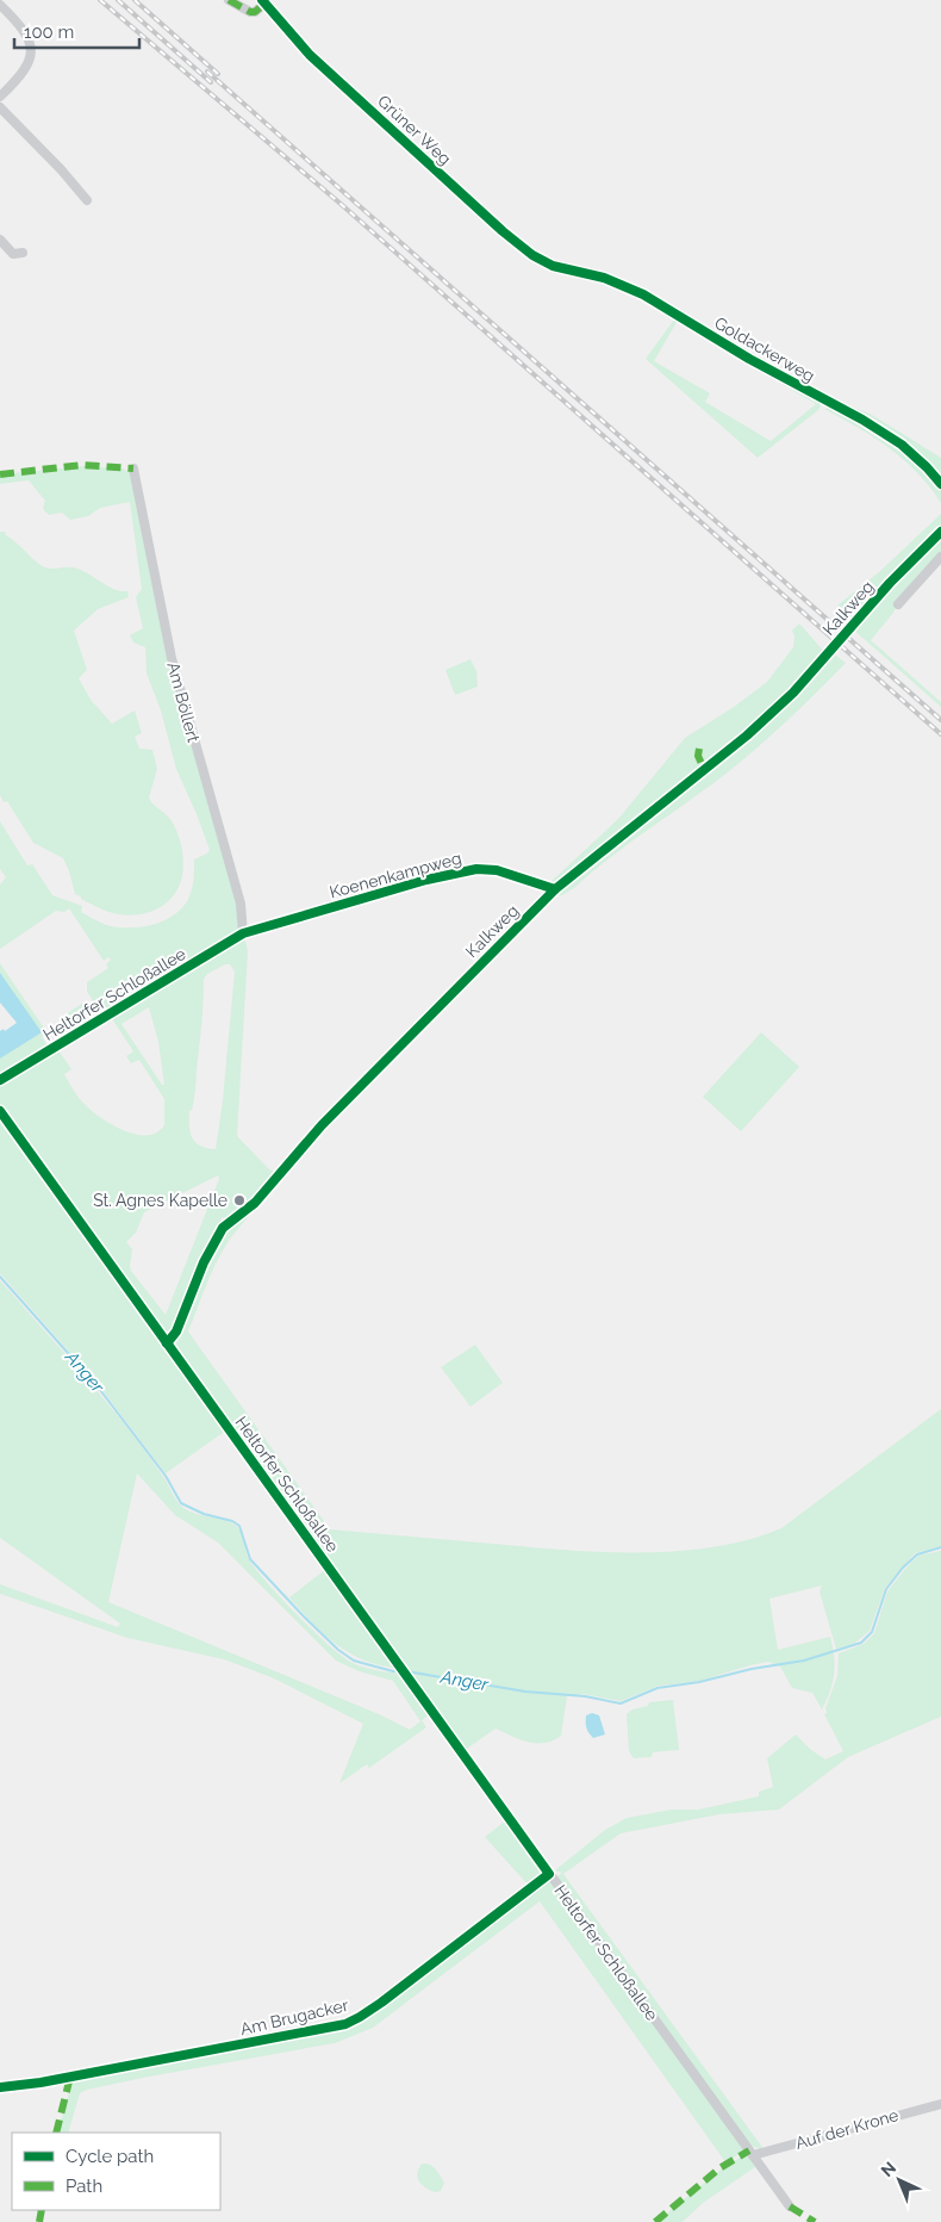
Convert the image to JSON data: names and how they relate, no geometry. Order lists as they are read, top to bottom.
{
  "streets": {
    "street": [
      "Grüner Weg",
      "Goldackerweg",
      "Kalkweg",
      "Am Böllert",
      "Koenenkampweg",
      "Heltorfer Schloßallee",
      "Am Brugacker",
      "Auf der Krone"
    ]
  },
  "crossings": [
    ["Grüner Weg", "Goldackerweg"],
    ["Kalkweg", "Koenenkampweg"],
    ["Kalkweg", "Heltorfer Schloßallee"],
    ["Am Böllert", "Koenenkampweg"],
    ["Am Böllert", "Heltorfer Schloßallee"],
    ["Koenenkampweg", "Heltorfer Schloßallee"],
    ["Heltorfer Schloßallee", "Am Brugacker"],
    ["Heltorfer Schloßallee", "Auf der Krone"]
  ],
  "water": ["Anger"],
  "places": ["St. Agnes Kapelle"],
  "legend": ["Cycle path", "Path"],
  "scale_bar": "100 m",
  "north": "top left"
}
